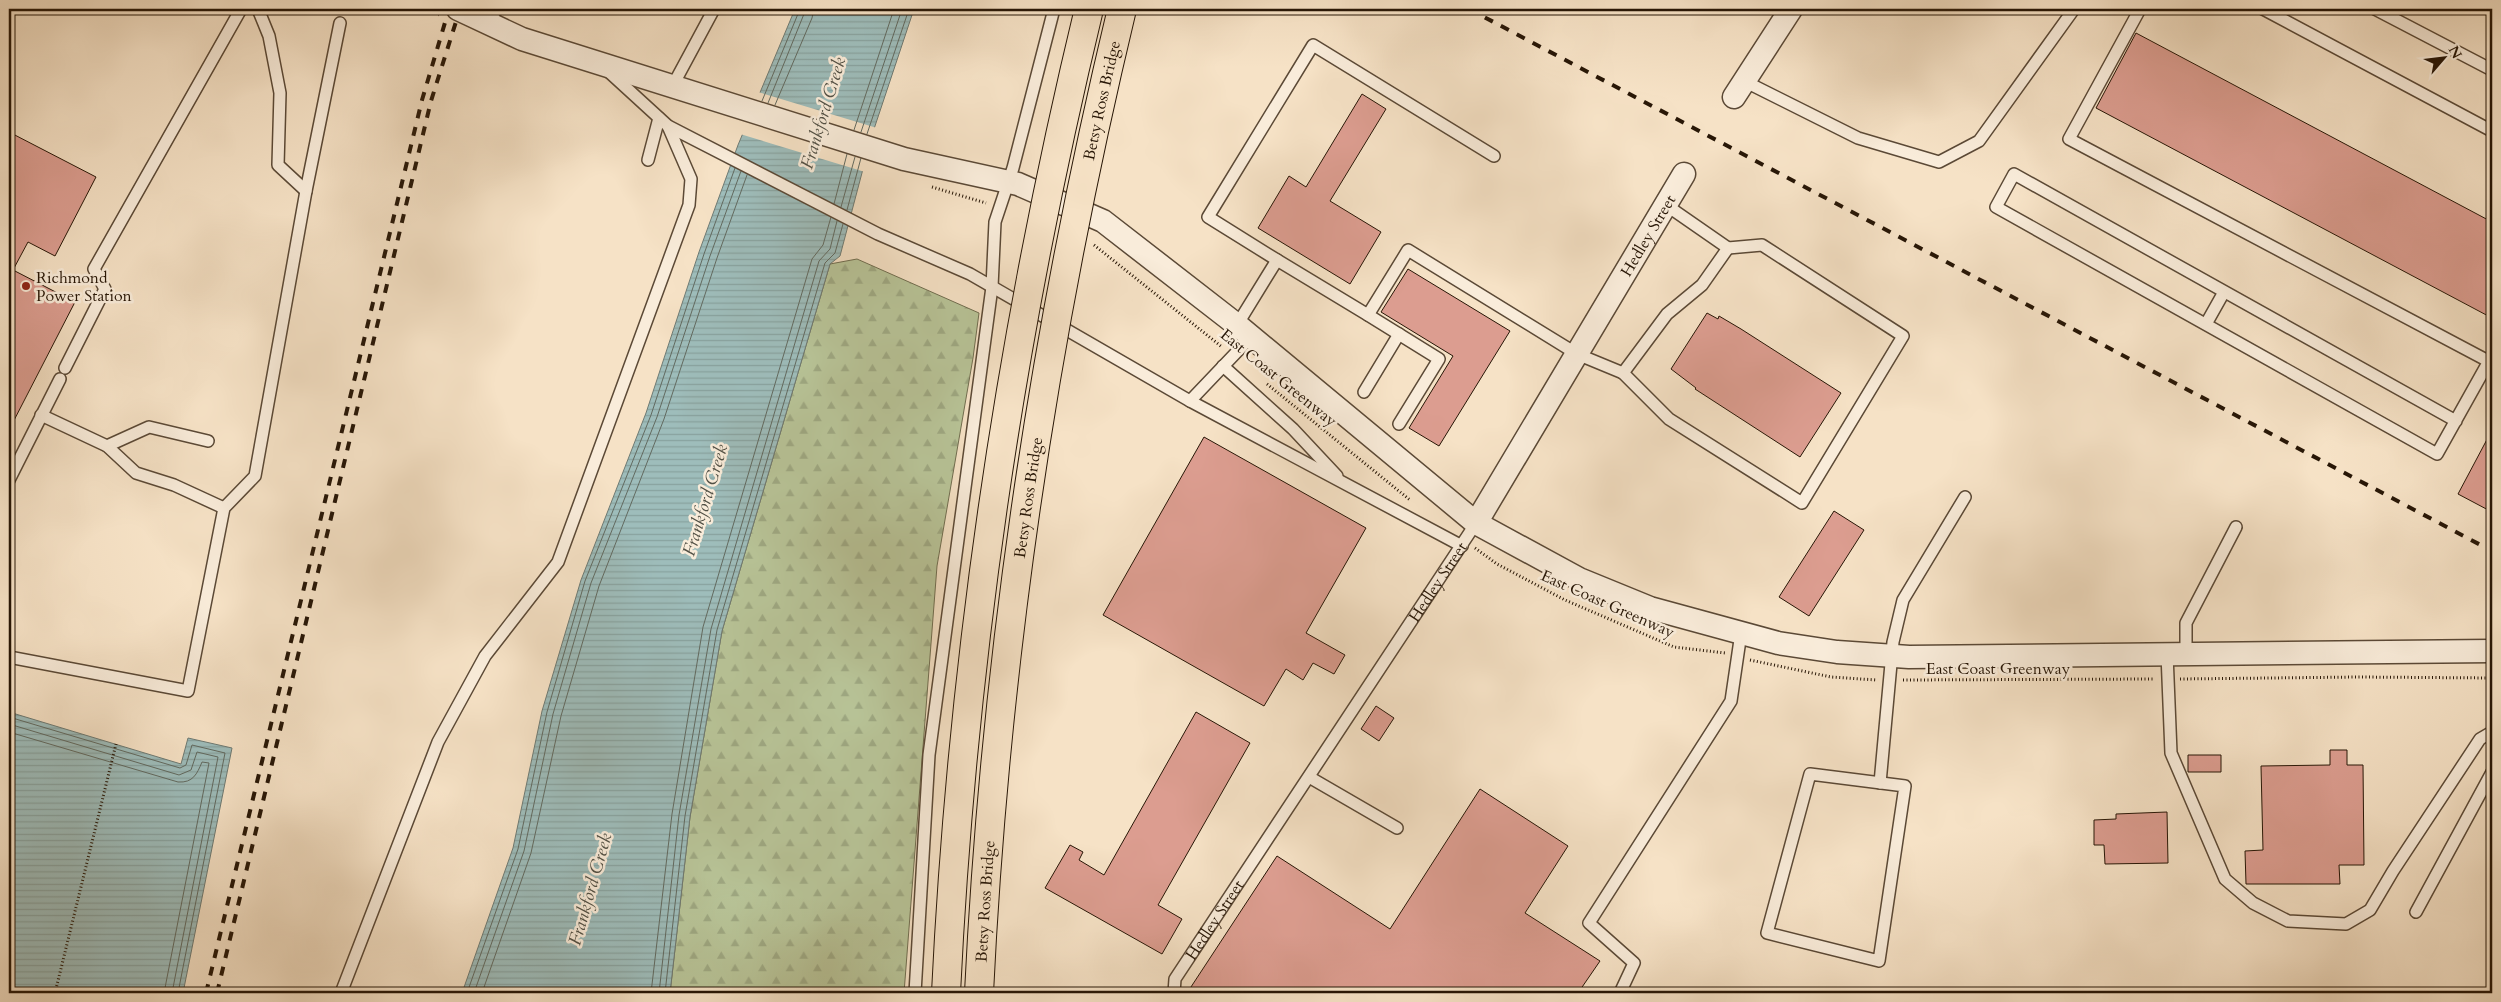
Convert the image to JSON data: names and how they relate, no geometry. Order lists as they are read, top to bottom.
{
  "streets": {
    "highway": ["Betsy Ross Bridge"],
    "street": ["Hedley Street"],
    "path": ["East Coast Greenway"]
  },
  "crossings": [
    ["Hedley Street", "East Coast Greenway"]
  ],
  "water": ["Frankford Creek"],
  "places": ["Richmond Power Station"],
  "north": "top right"
}
